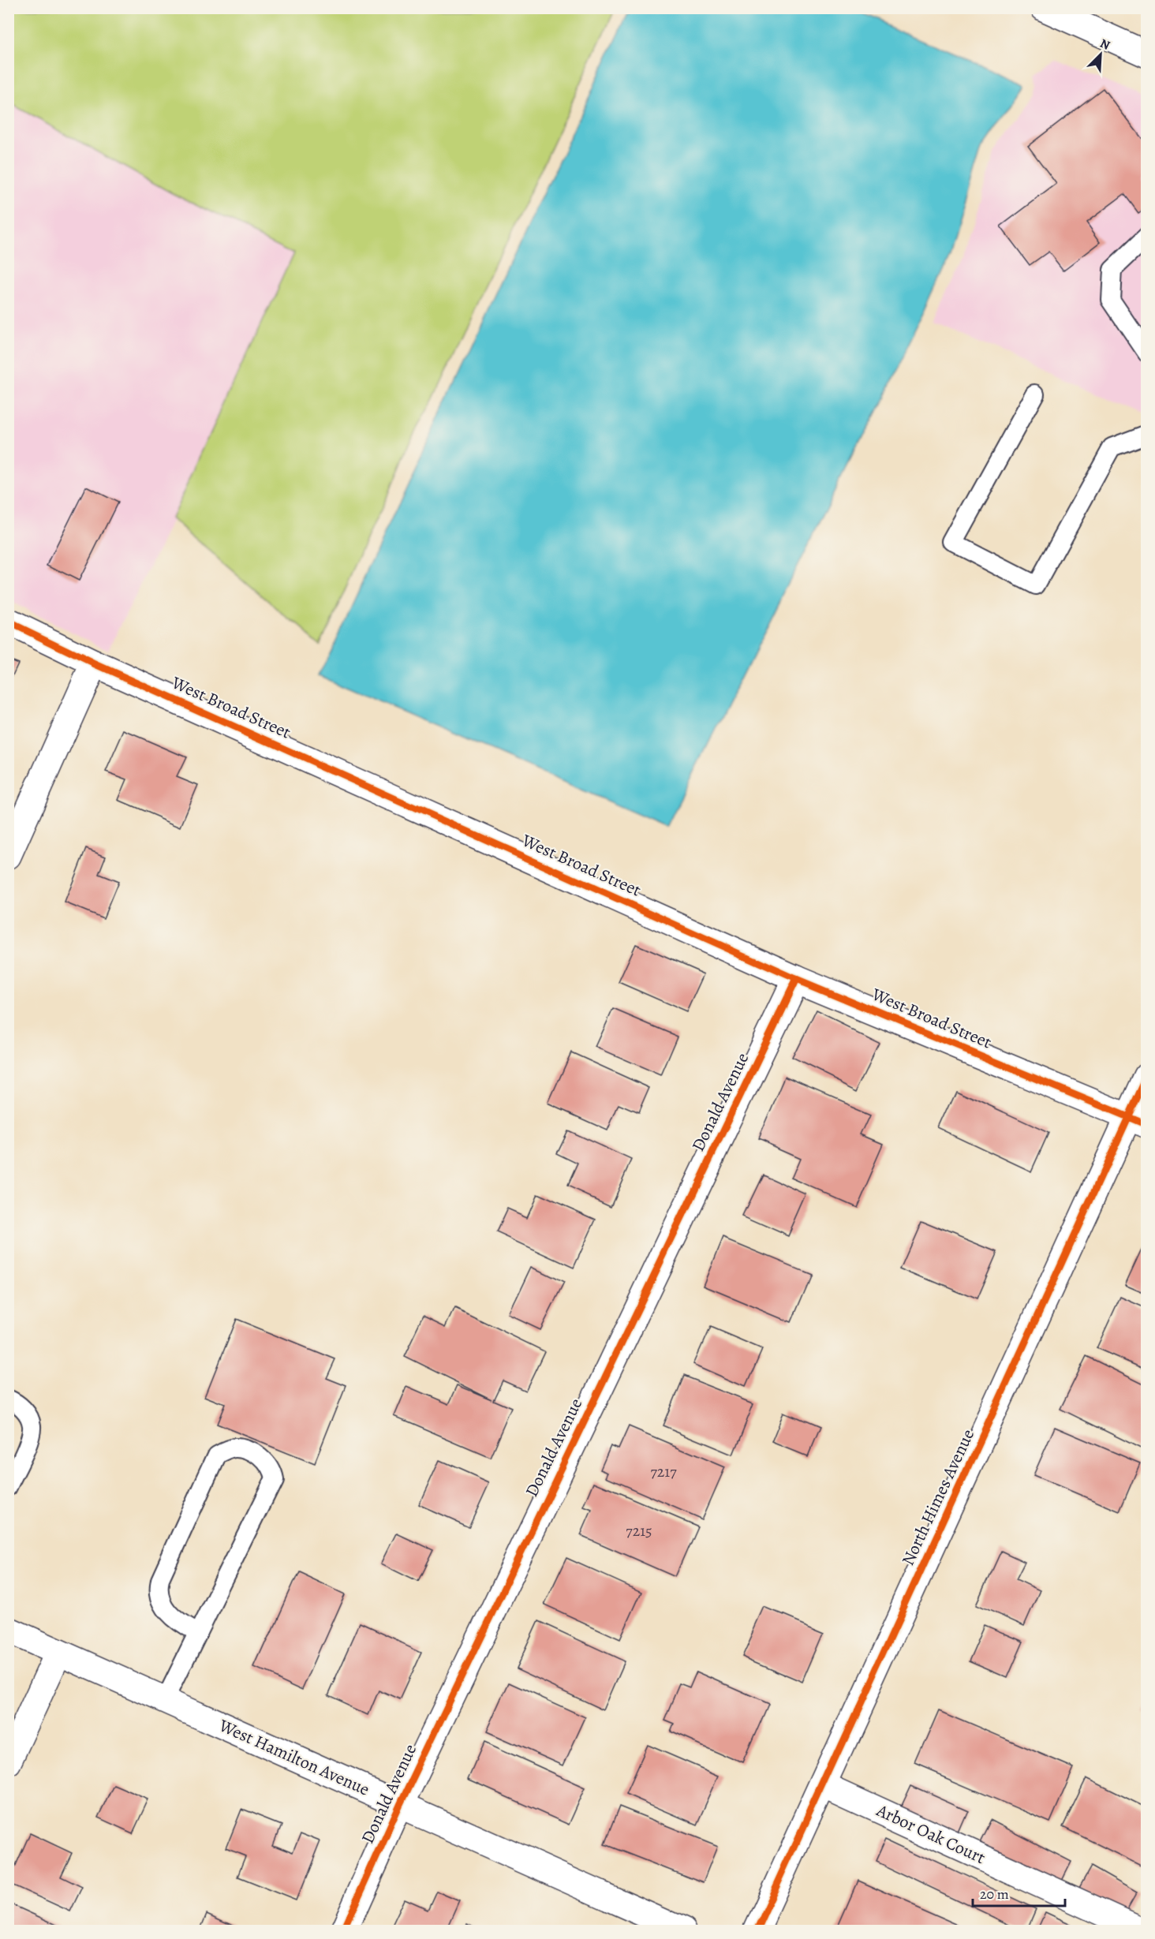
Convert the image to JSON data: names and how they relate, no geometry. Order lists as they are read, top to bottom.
{
  "streets": {
    "street": [
      "West Broad Street",
      "Donald Avenue",
      "North Himes Avenue",
      "West Hamilton Avenue",
      "Arbor Oak Court"
    ]
  },
  "crossings": [
    ["West Broad Street", "Donald Avenue"],
    ["West Broad Street", "North Himes Avenue"],
    ["Donald Avenue", "West Hamilton Avenue"],
    ["North Himes Avenue", "Arbor Oak Court"]
  ],
  "house_numbers": ["7217", "7215"],
  "scale_bar": "20 m",
  "north": "top right"
}
